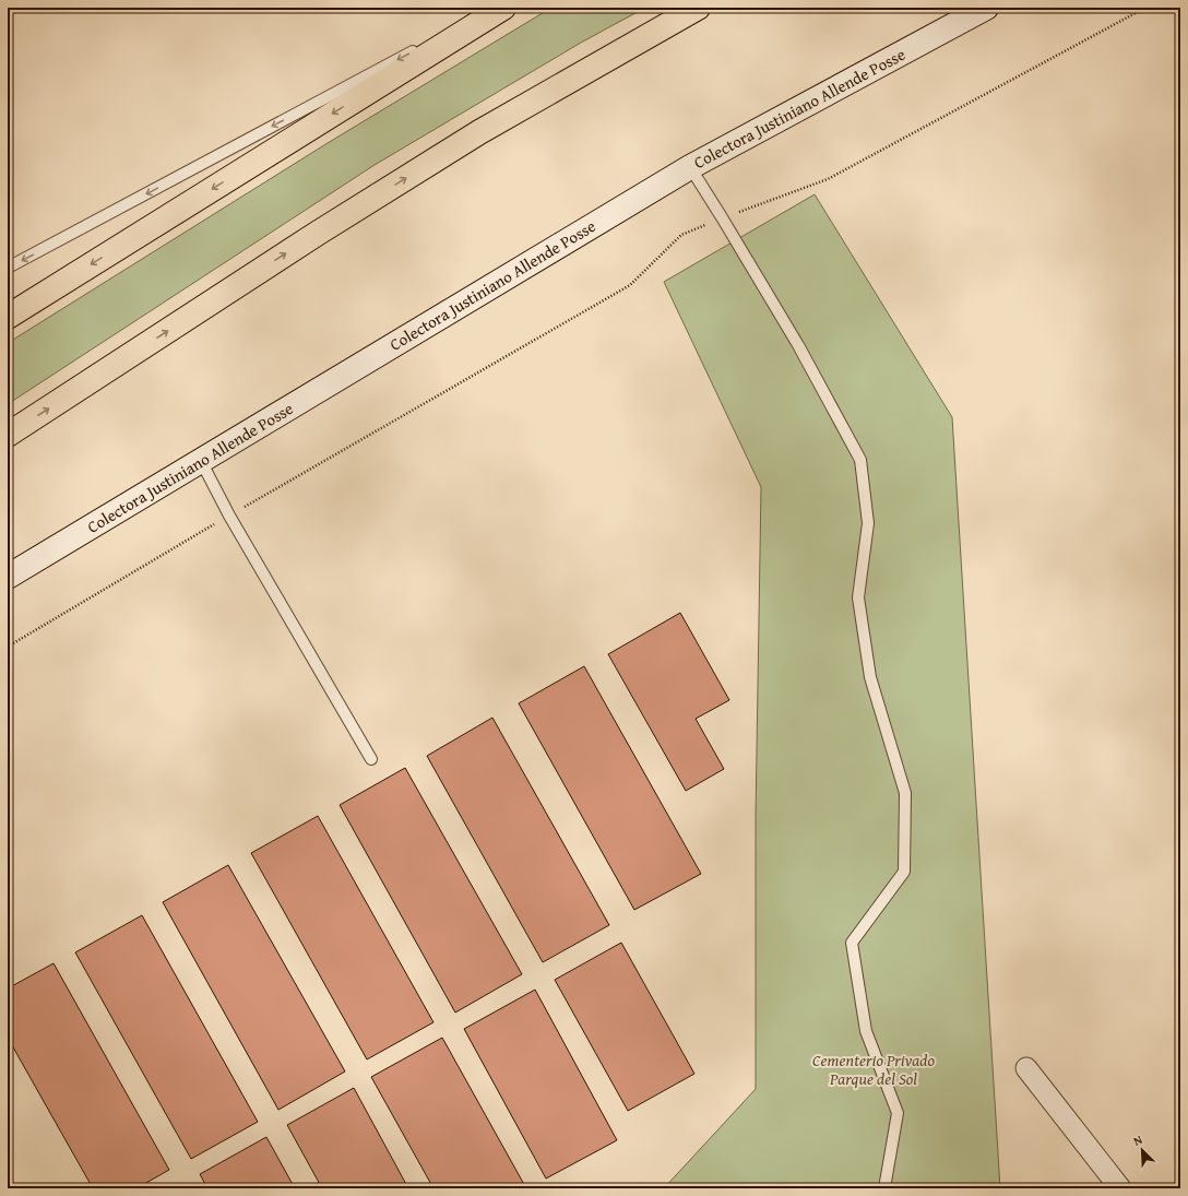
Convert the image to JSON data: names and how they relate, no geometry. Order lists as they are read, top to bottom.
{
  "streets": {
    "main road": ["Colectora Justiniano Allende Posse"]
  },
  "parks": ["Cementerio Privado Parque del Sol"],
  "north": "top left"
}
